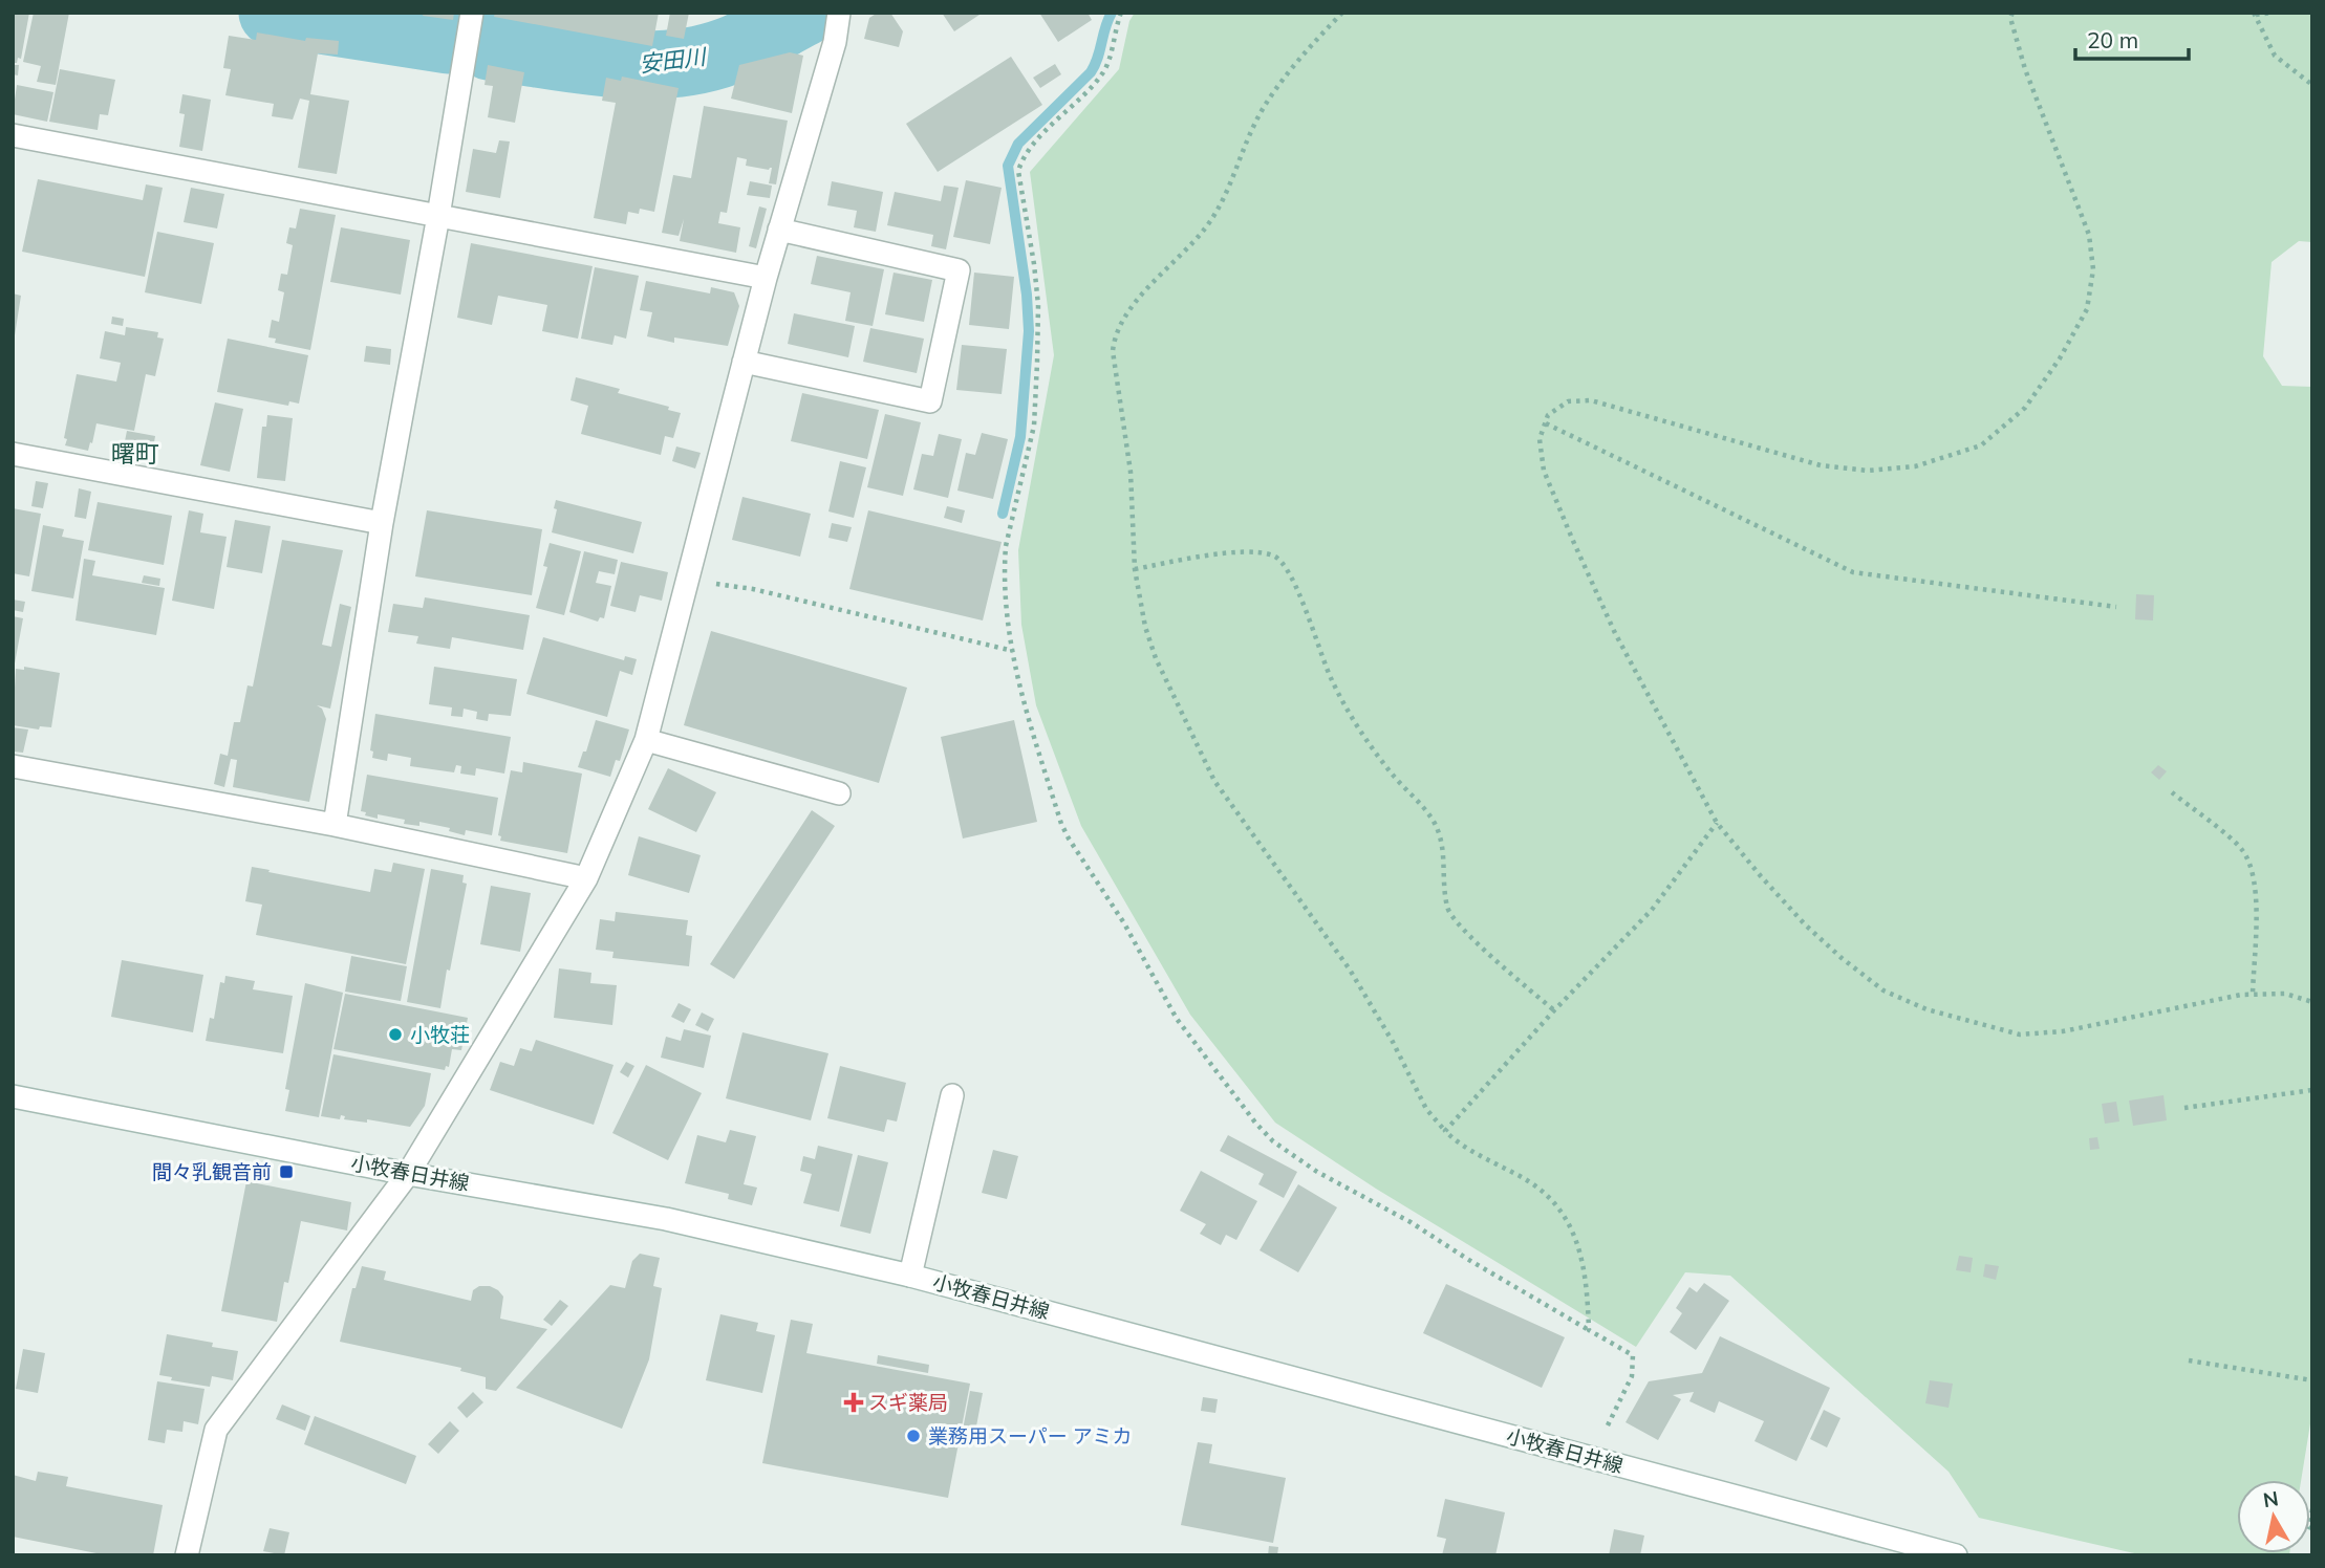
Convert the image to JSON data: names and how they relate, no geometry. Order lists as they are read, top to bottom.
{
  "streets": {
    "street": ["小牧春日井線"]
  },
  "districts": ["曙町"],
  "water": ["安田川"],
  "places": {
    "other": ["小牧荘", "業務用スーパー アミカ"],
    "transit": ["間々乳観音前"],
    "health": ["スギ薬局"]
  },
  "scale_bar": "20 m",
  "north": "top"
}
